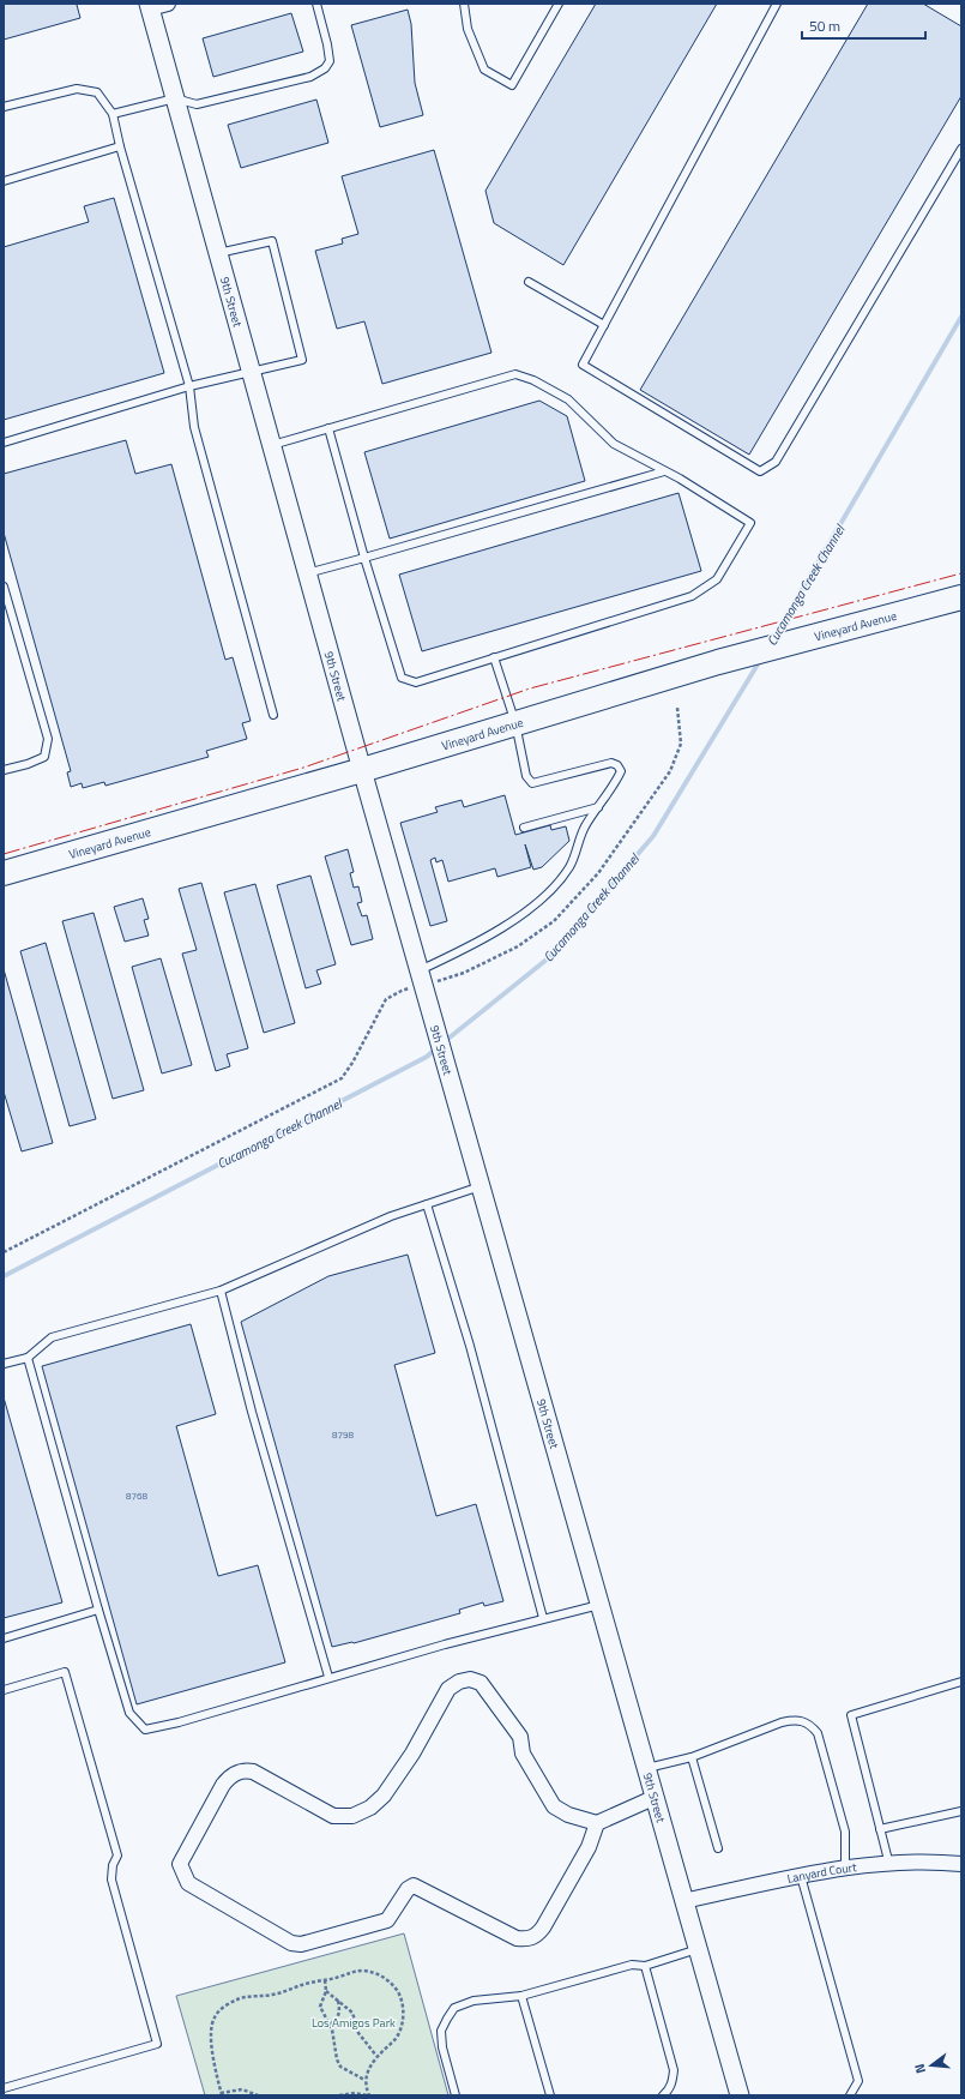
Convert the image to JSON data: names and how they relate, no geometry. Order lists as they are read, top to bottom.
{
  "streets": {
    "main road": ["Vineyard Avenue"],
    "street": ["9th Street", "Lanyard Court"]
  },
  "crossings": [
    ["9th Street", "Vineyard Avenue"],
    ["9th Street", "Lanyard Court"]
  ],
  "water": ["Cucamonga Creek Channel"],
  "parks": ["Los Amigos Park"],
  "house_numbers": ["8798", "8768"],
  "scale_bar": "50 m",
  "north": "left"
}
